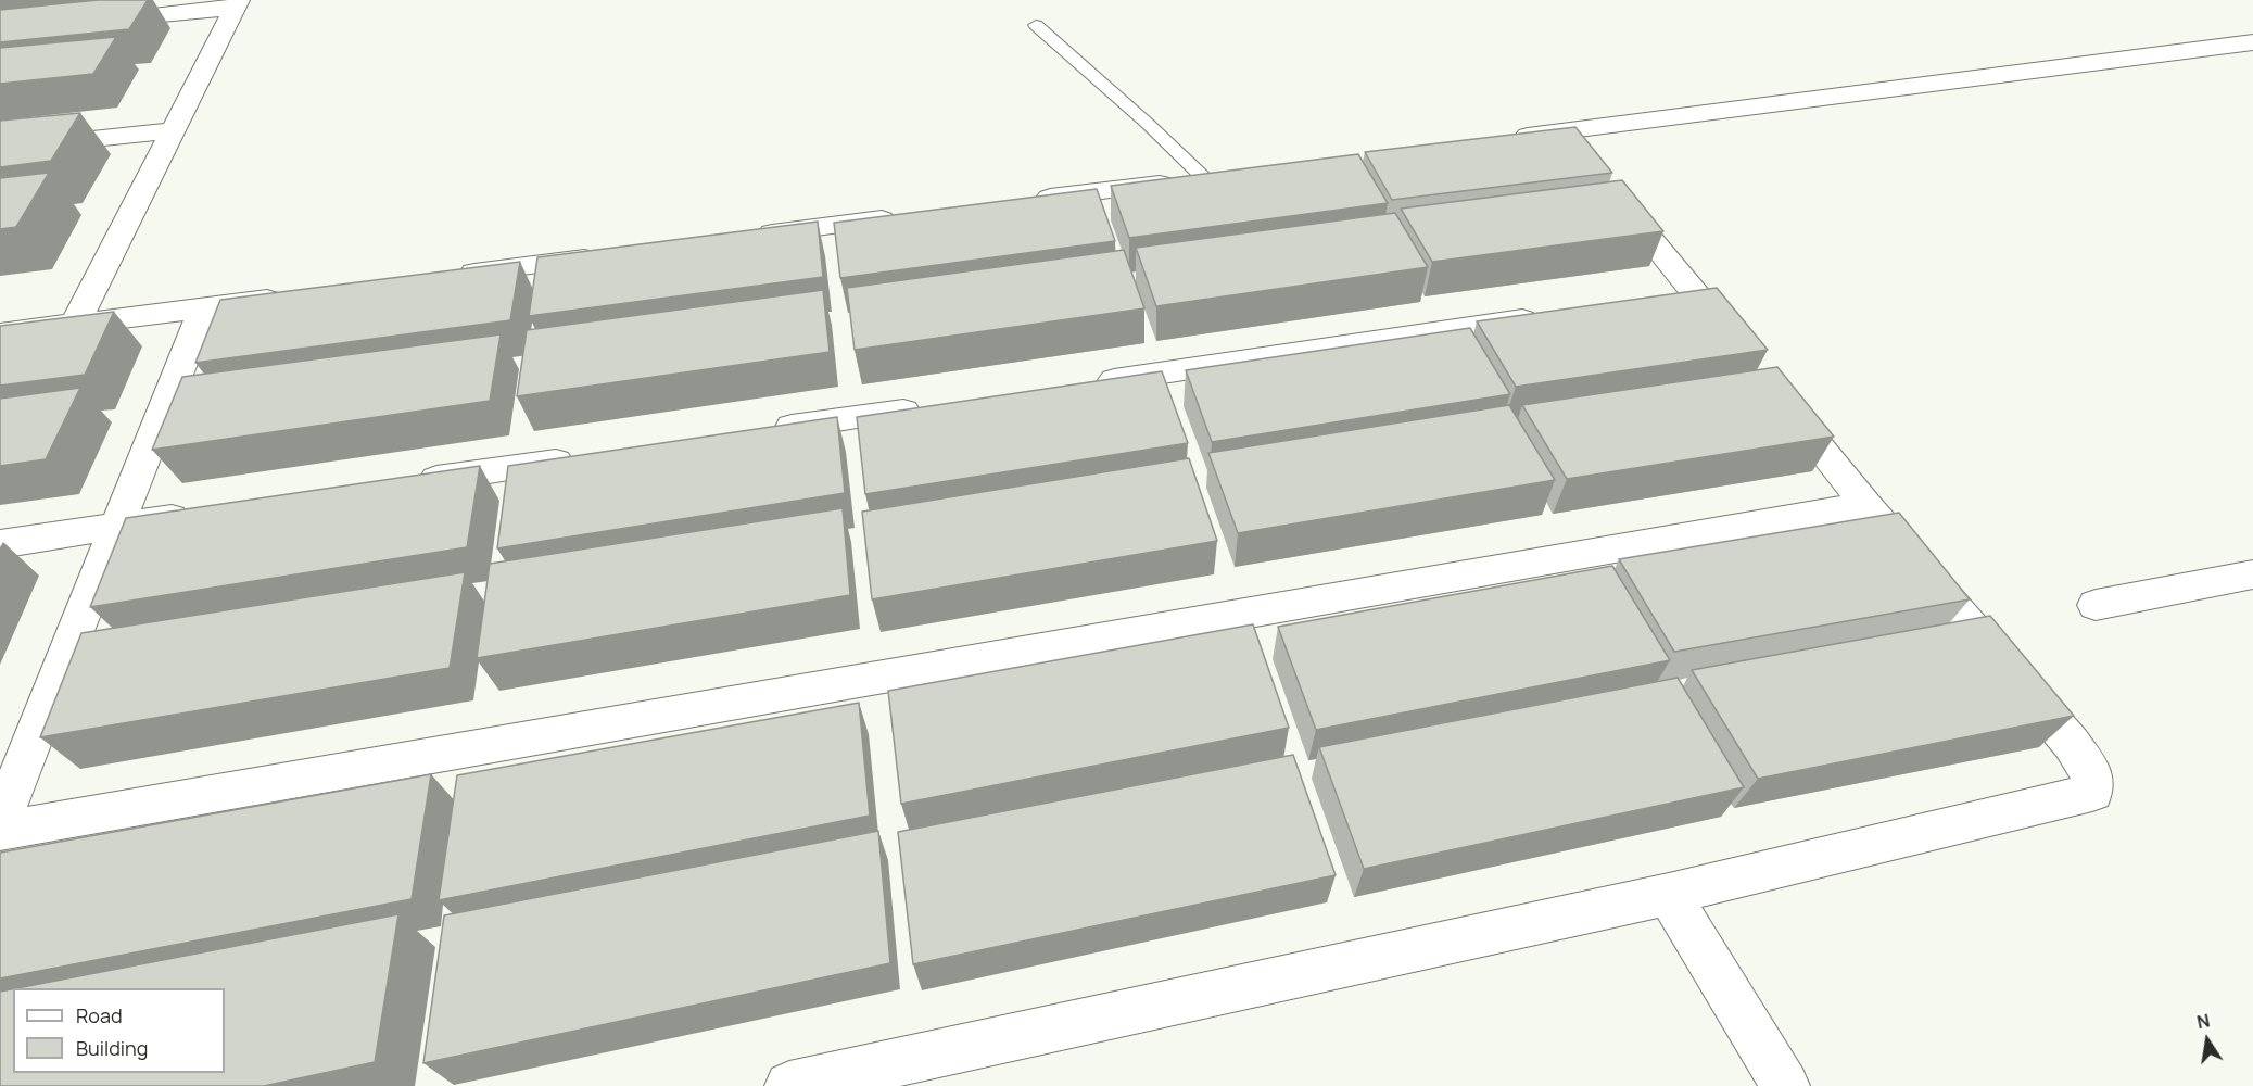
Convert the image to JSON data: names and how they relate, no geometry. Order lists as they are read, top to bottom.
{
  "legend": ["Road", "Building"],
  "north": "top"
}
